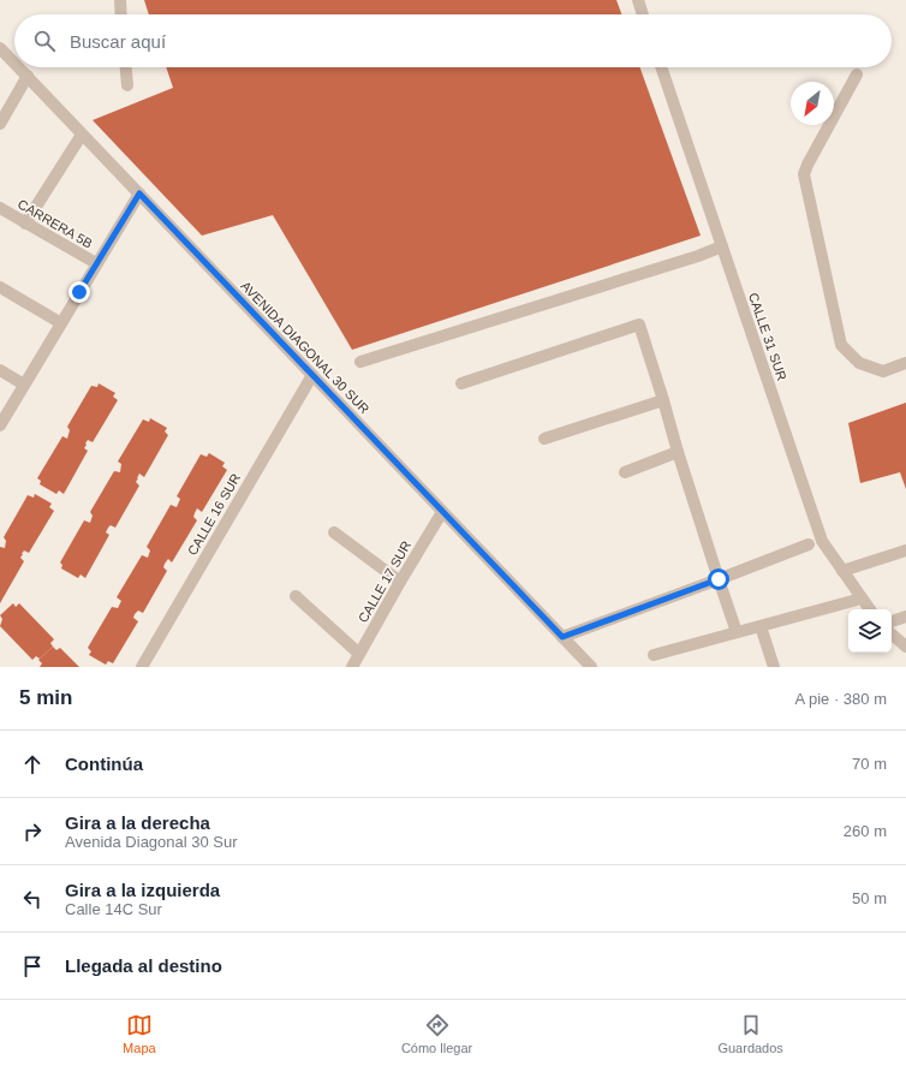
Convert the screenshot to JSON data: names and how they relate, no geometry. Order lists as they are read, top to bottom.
{
  "streets": {
    "street": [
      "CARRERA 5B",
      "CALLE 31 SUR",
      "AVENIDA DIAGONAL 30 SUR",
      "CALLE 16 SUR",
      "CALLE 17 SUR"
    ]
  },
  "crossings": [
    ["AVENIDA DIAGONAL 30 SUR", "CALLE 16 SUR"],
    ["AVENIDA DIAGONAL 30 SUR", "CALLE 17 SUR"]
  ],
  "north": "bottom left",
  "page": {
    "search": "Buscar aquí",
    "heading": ["5 min", "A pie · 380 m"],
    "list": [
      ["Continúa", "70 m"],
      ["Gira a la derecha", "Avenida Diagonal 30 Sur", "260 m"],
      ["Gira a la izquierda", "Calle 14C Sur", "50 m"],
      "Llegada al destino"
    ],
    "nav": ["Mapa", "Cómo llegar", "Guardados"]
  }
}
